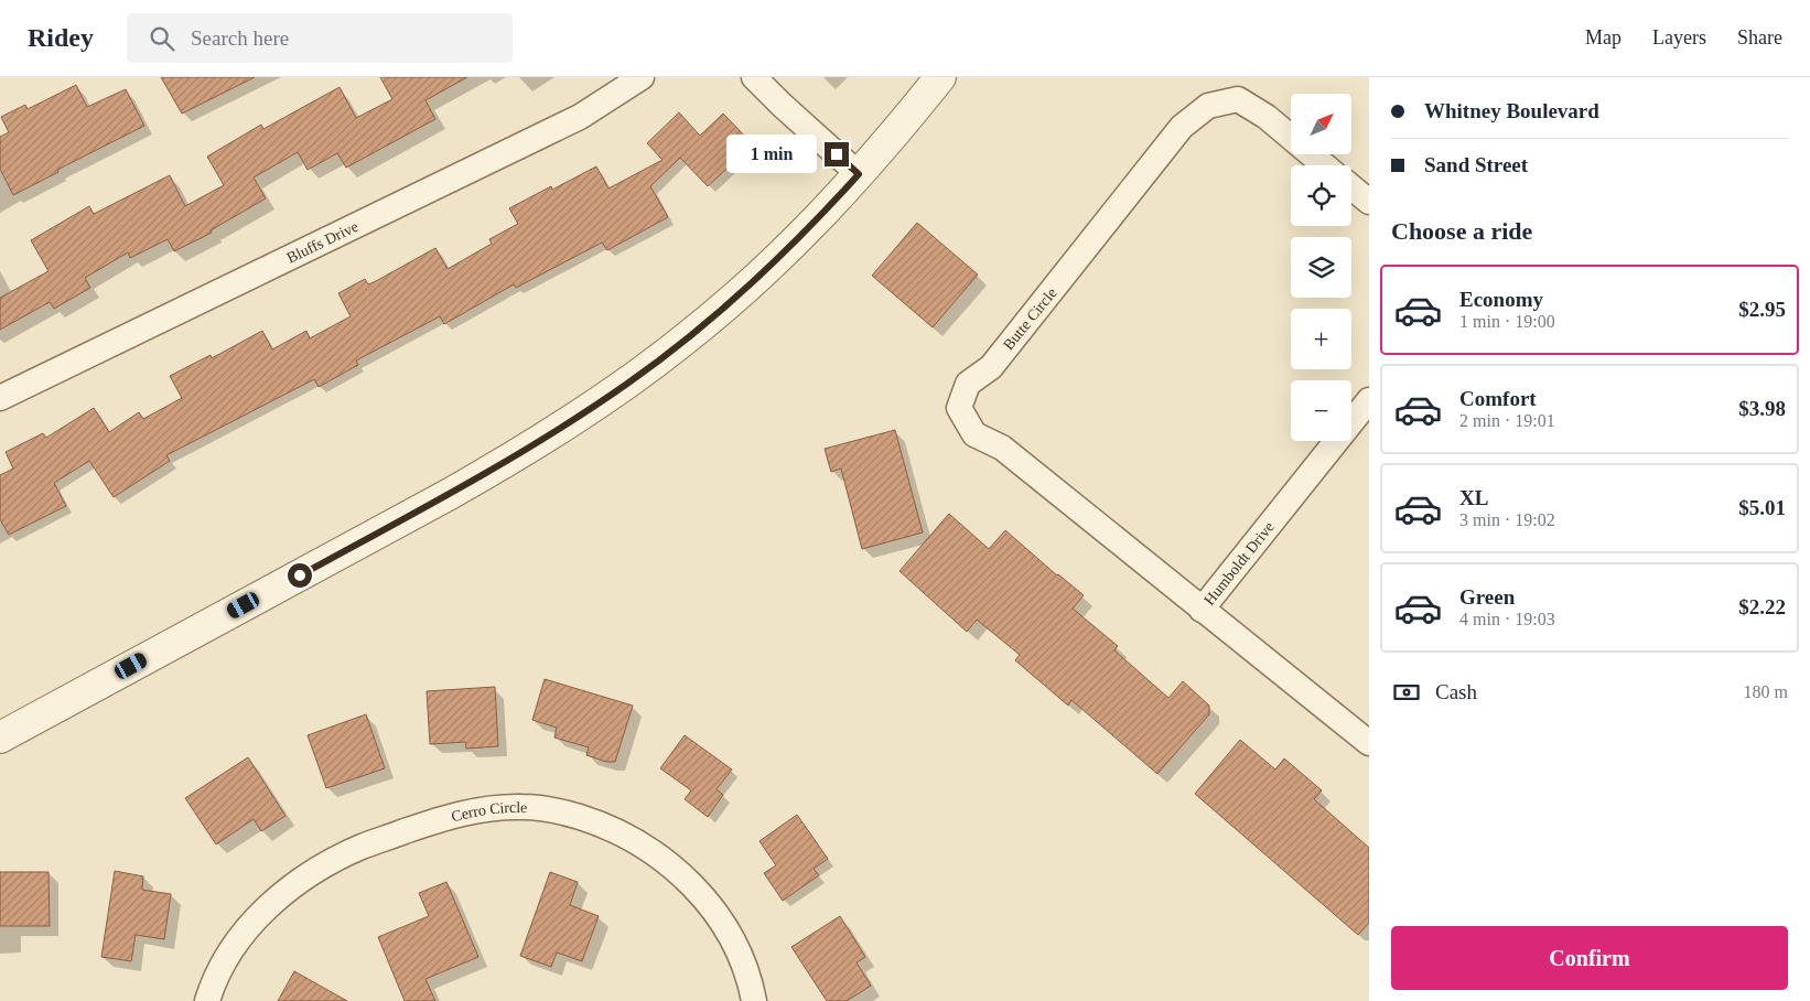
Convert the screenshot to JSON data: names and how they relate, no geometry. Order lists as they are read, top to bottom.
{
  "streets": {
    "street": [
      "Bluffs Drive",
      "Butte Circle",
      "Humboldt Drive",
      "Cerro Circle"
    ]
  },
  "crossings": [
    ["Butte Circle", "Humboldt Drive"]
  ],
  "north": "top right",
  "page": {
    "header": "Ridey",
    "search": "Search here",
    "nav": ["Map", "Layers", "Share"],
    "banner": ["Whitney Boulevard", "Sand Street"],
    "map_buttons": ["+", "−"],
    "bubble": "1 min",
    "heading": "Choose a ride",
    "list": [
      {
        "name": "Economy",
        "note": "1 min · 19:00",
        "value": "$2.95"
      },
      {
        "name": "Comfort",
        "note": "2 min · 19:01",
        "value": "$3.98"
      },
      {
        "name": "XL",
        "note": "3 min · 19:02",
        "value": "$5.01"
      },
      {
        "name": "Green",
        "note": "4 min · 19:03",
        "value": "$2.22"
      }
    ],
    "pay": ["Cash", "180 m"],
    "buttons": "Confirm"
  }
}
